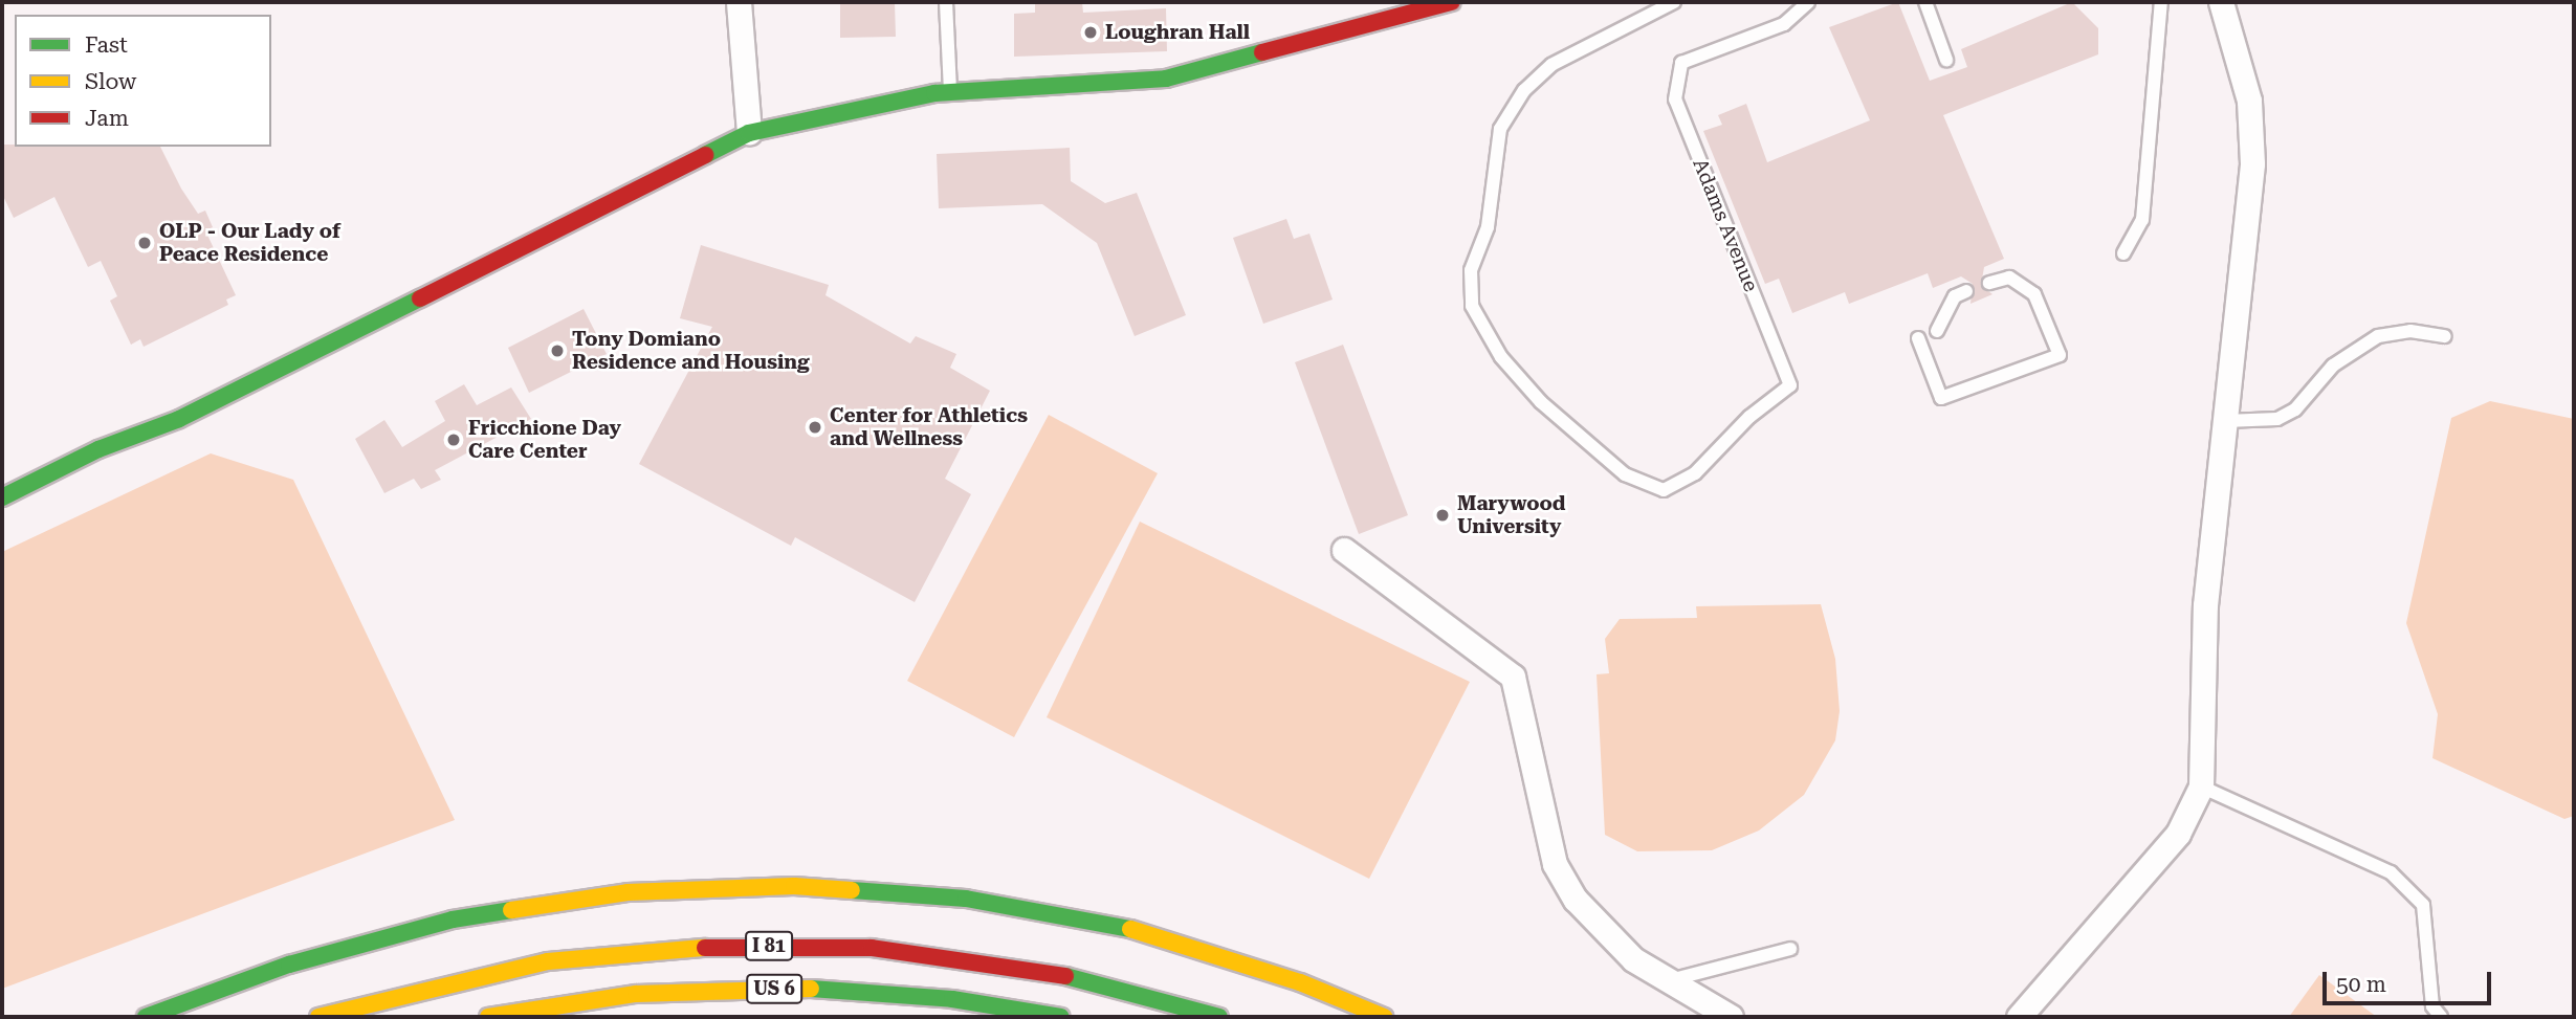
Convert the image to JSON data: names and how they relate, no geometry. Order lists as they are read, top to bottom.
{
  "streets": {
    "main road": ["I 81", "US 6"],
    "lane": ["Adams Avenue"]
  },
  "places": [
    "Loughran Hall",
    "OLP - Our Lady of Peace Residence",
    "Tony Domiano Residence and Housing",
    "Center for Athletics and Wellness",
    "Fricchione Day Care Center",
    "Marywood University"
  ],
  "legend": ["Fast", "Slow", "Jam"],
  "scale_bar": "50 m"
}
